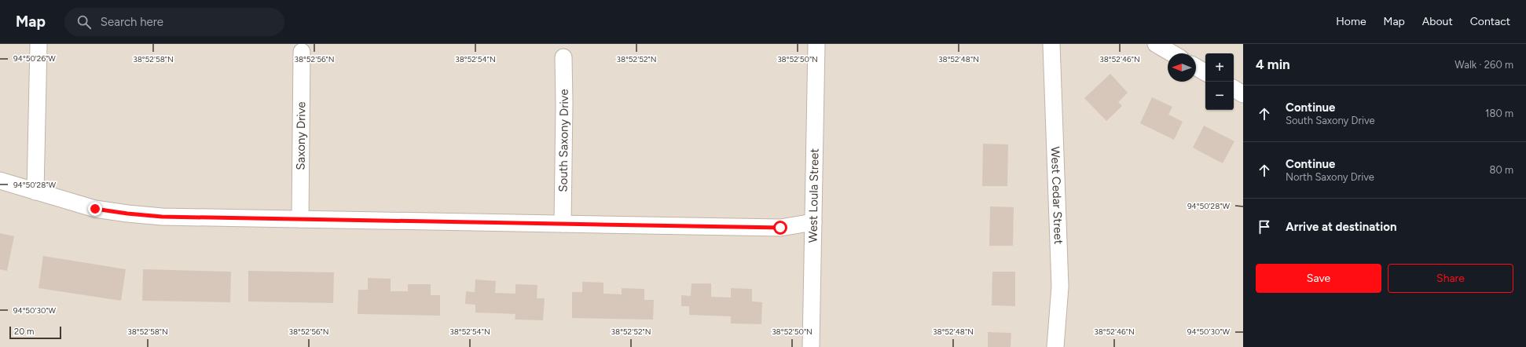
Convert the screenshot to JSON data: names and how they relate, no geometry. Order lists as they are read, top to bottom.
{
  "streets": {
    "street": [
      "Saxony Drive",
      "South Saxony Drive",
      "West Loula Street",
      "West Cedar Street"
    ]
  },
  "scale_bar": "20 m",
  "north": "left",
  "page": {
    "header": "Map",
    "search": "Search here",
    "nav": [
      "Home",
      "Map",
      "About",
      "Contact"
    ],
    "heading": ["4 min", "Walk · 260 m"],
    "map_buttons": ["+", "−"],
    "list": [
      ["Continue", "South Saxony Drive", "180 m"],
      ["Continue", "North Saxony Drive", "80 m"],
      "Arrive at destination"
    ],
    "buttons": ["Save", "Share"],
    "scale": "20 m"
  },
  "coordinates": [
    "94°50'26\"W",
    "38°52'58\"N",
    "38°52'56\"N",
    "38°52'54\"N",
    "38°52'52\"N",
    "38°52'50\"N",
    "38°52'48\"N",
    "38°52'46\"N",
    "94°50'28\"W",
    "94°50'30\"W"
  ]
}
